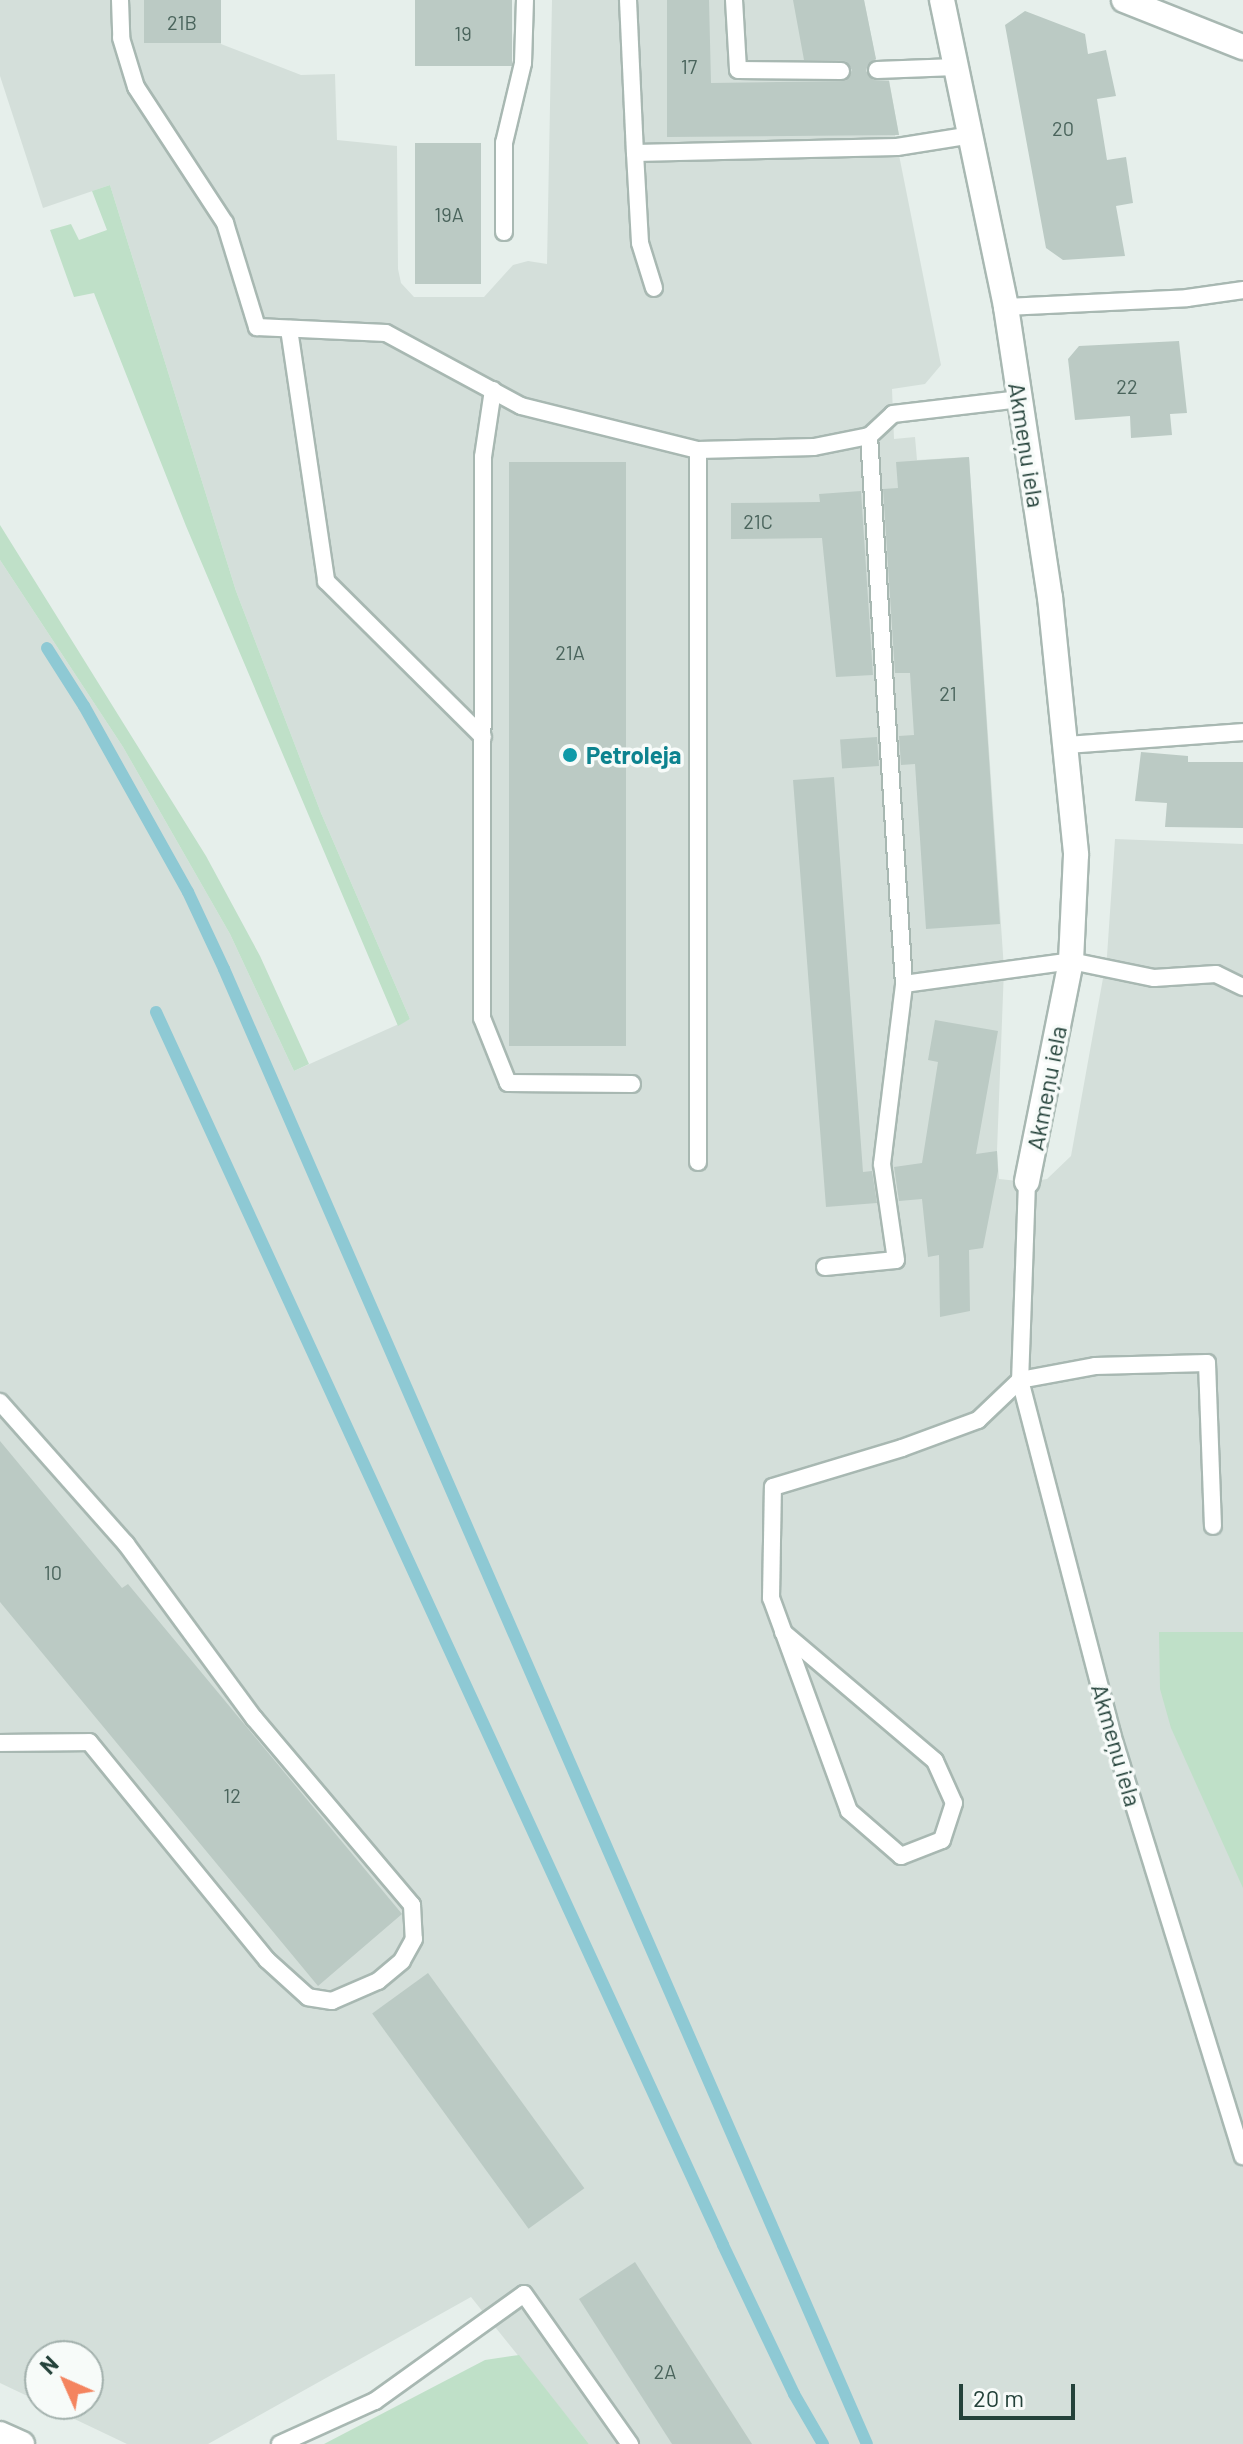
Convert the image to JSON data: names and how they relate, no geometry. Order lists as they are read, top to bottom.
{
  "streets": {
    "street": ["Akmeņu iela"]
  },
  "places": ["Petroleja"],
  "house_numbers": [
    "21B",
    "19",
    "17",
    "20",
    "19A",
    "22",
    "21C",
    "21A",
    "21",
    "10",
    "12",
    "2A"
  ],
  "scale_bar": "20 m",
  "north": "top left"
}
